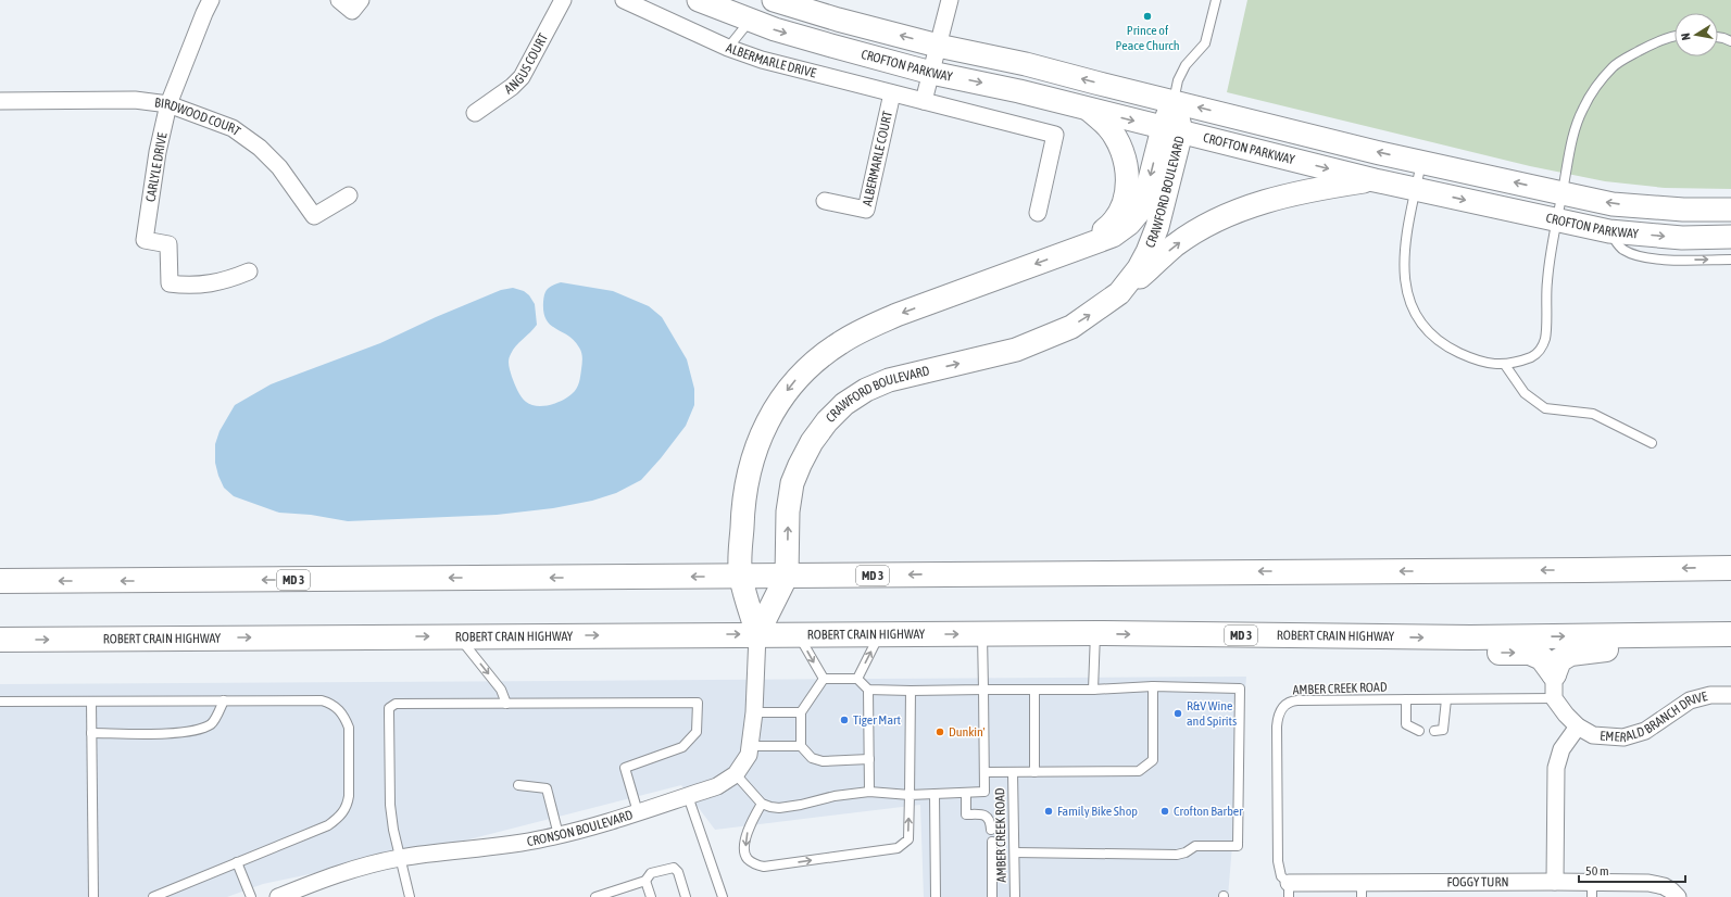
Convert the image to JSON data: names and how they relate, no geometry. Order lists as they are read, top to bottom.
{
  "streets": {
    "highway": ["MD 3", "ROBERT CRAIN HIGHWAY"],
    "street": [
      "ALBERMARLE DRIVE",
      "ANGUS COURT",
      "CROFTON PARKWAY",
      "BIRDWOOD COURT",
      "ALBERMARLE COURT",
      "CARLYLE DRIVE",
      "CRAWFORD BOULEVARD",
      "EMERALD BRANCH DRIVE",
      "CRONSON BOULEVARD",
      "FOGGY TURN"
    ],
    "lane": ["AMBER CREEK ROAD"]
  },
  "crossings": [
    ["ALBERMARLE DRIVE", "ALBERMARLE COURT"],
    ["CROFTON PARKWAY", "CRAWFORD BOULEVARD"],
    ["BIRDWOOD COURT", "CARLYLE DRIVE"],
    ["CRAWFORD BOULEVARD", "MD 3"],
    ["CRAWFORD BOULEVARD", "ROBERT CRAIN HIGHWAY"],
    ["CRAWFORD BOULEVARD", "CRONSON BOULEVARD"],
    ["ROBERT CRAIN HIGHWAY", "CRONSON BOULEVARD"],
    ["AMBER CREEK ROAD", "FOGGY TURN"]
  ],
  "places": [
    "Prince of Peace Church",
    "R&V Wine and Spirits",
    "Tiger Mart",
    "Dunkin'",
    "Family Bike Shop",
    "Crofton Barber"
  ],
  "scale_bar": "50 m",
  "north": "left"
}
